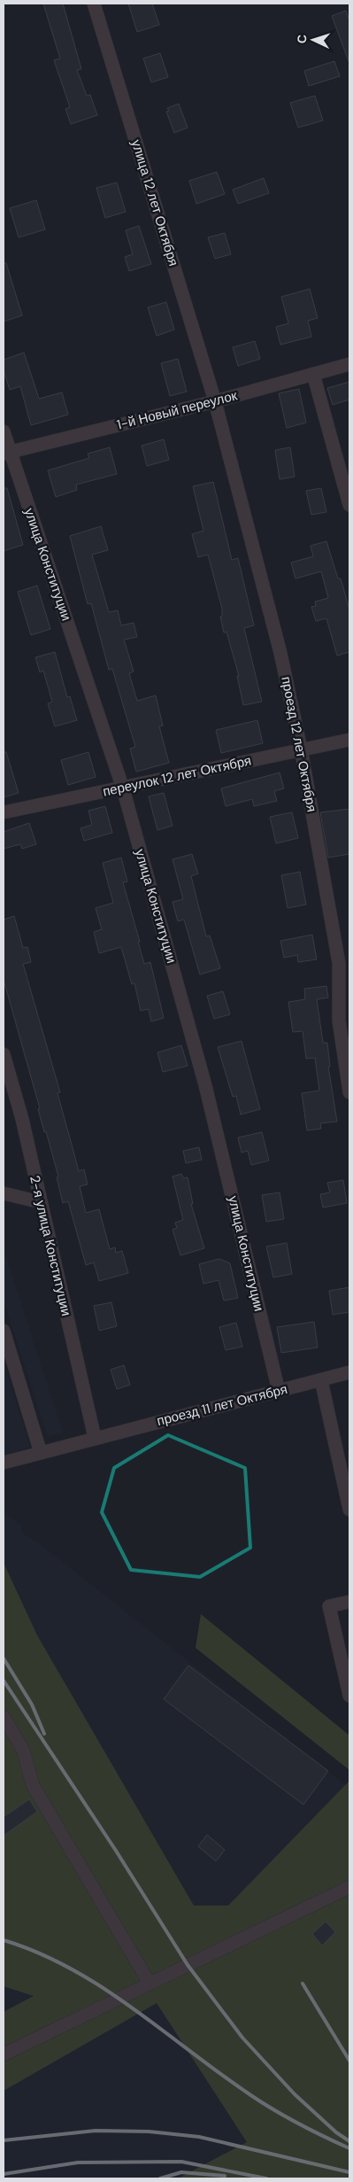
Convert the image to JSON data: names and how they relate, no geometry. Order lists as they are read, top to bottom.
{
  "streets": {
    "street": [
      "улица 12 лет Октября",
      "1-й Новый переулок",
      "улица Конституции",
      "проезд 12 лет Октября",
      "переулок 12 лет Октября",
      "2-я улица Конституции",
      "проезд 11 лет Октября"
    ]
  },
  "crossings": [
    ["улица 12 лет Октября", "1-й Новый переулок"],
    ["улица 12 лет Октября", "проезд 12 лет Октября"],
    ["1-й Новый переулок", "улица Конституции"],
    ["1-й Новый переулок", "проезд 12 лет Октября"],
    ["улица Конституции", "переулок 12 лет Октября"],
    ["улица Конституции", "проезд 11 лет Октября"],
    ["проезд 12 лет Октября", "переулок 12 лет Октября"],
    ["2-я улица Конституции", "проезд 11 лет Октября"]
  ],
  "north": "left"
}
